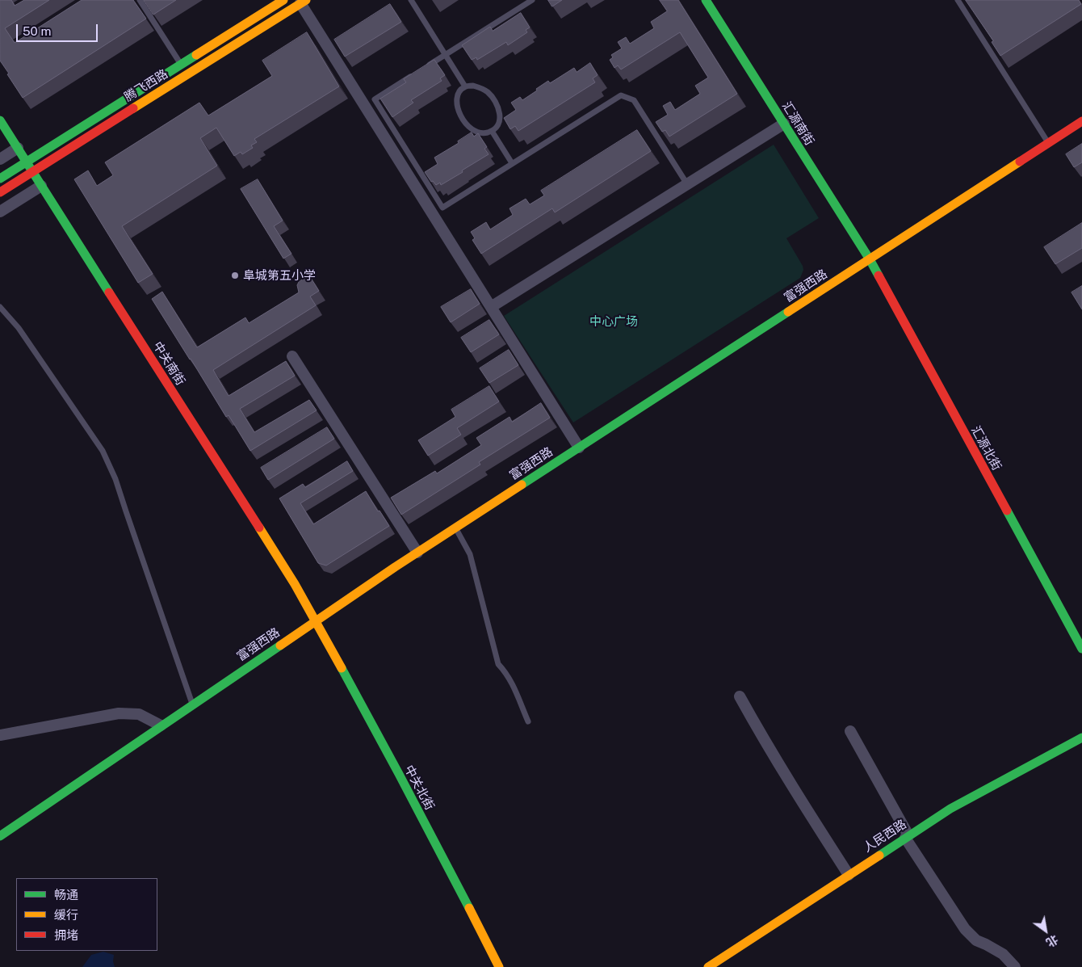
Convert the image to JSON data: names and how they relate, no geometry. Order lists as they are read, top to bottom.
{
  "streets": {
    "street": [
      "腾飞西路",
      "汇源南街",
      "富强西路",
      "中关南街",
      "汇源北街",
      "中关北街",
      "人民西路"
    ]
  },
  "crossings": [
    ["腾飞西路", "中关南街"],
    ["汇源南街", "富强西路"],
    ["汇源南街", "汇源北街"],
    ["富强西路", "中关南街"],
    ["富强西路", "汇源北街"],
    ["富强西路", "中关北街"],
    ["中关南街", "中关北街"]
  ],
  "parks": ["中心广场"],
  "places": ["阜城第五小学"],
  "legend": ["畅通", "缓行", "拥堵"],
  "scale_bar": "50 m",
  "north": "bottom right"
}
